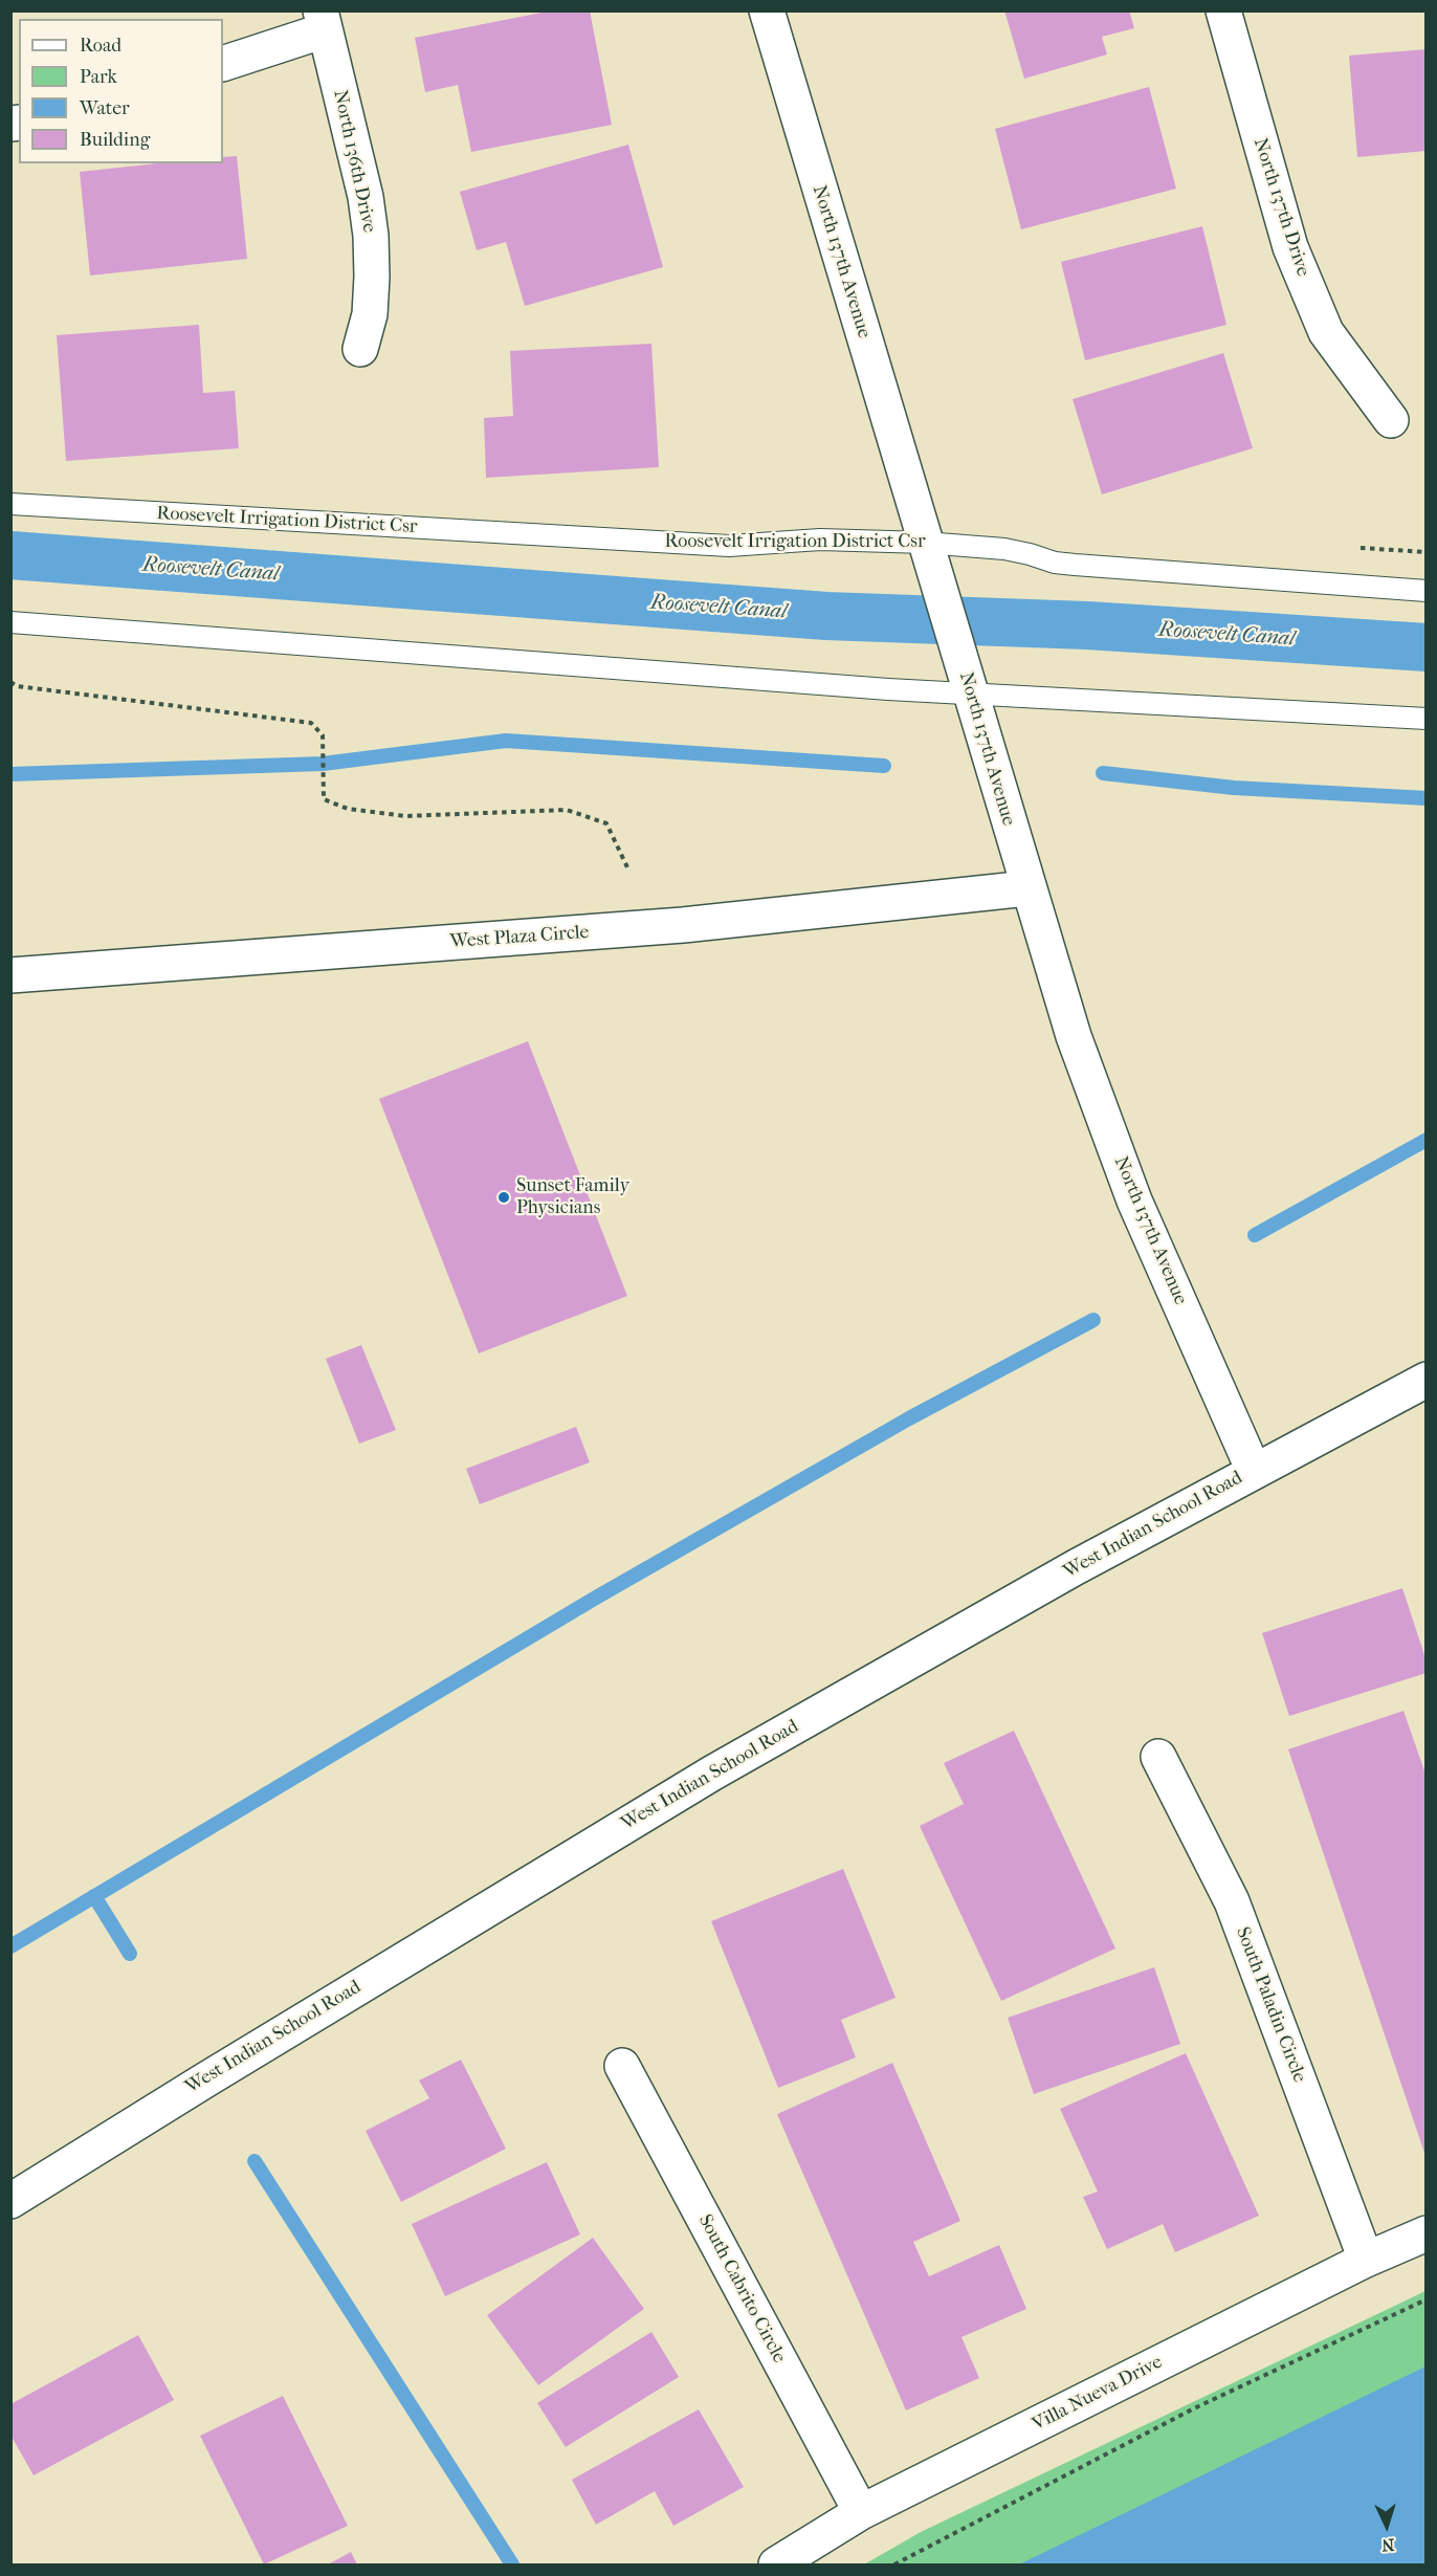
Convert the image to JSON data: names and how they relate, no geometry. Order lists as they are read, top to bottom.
{
  "streets": {
    "street": [
      "North 136th Drive",
      "North 137th Drive",
      "North 137th Avenue",
      "West Plaza Circle",
      "West Indian School Road",
      "South Paladin Circle",
      "South Cabrito Circle",
      "Villa Nueva Drive"
    ],
    "lane": ["Roosevelt Irrigation District Csr"]
  },
  "crossings": [
    ["North 137th Avenue", "Roosevelt Irrigation District Csr"],
    ["North 137th Avenue", "West Plaza Circle"],
    ["North 137th Avenue", "West Indian School Road"],
    ["South Paladin Circle", "Villa Nueva Drive"],
    ["South Cabrito Circle", "Villa Nueva Drive"]
  ],
  "water": ["Roosevelt Canal"],
  "places": ["Sunset Family Physicians"],
  "legend": [
    "Road",
    "Park",
    "Water",
    "Building"
  ],
  "north": "bottom"
}
